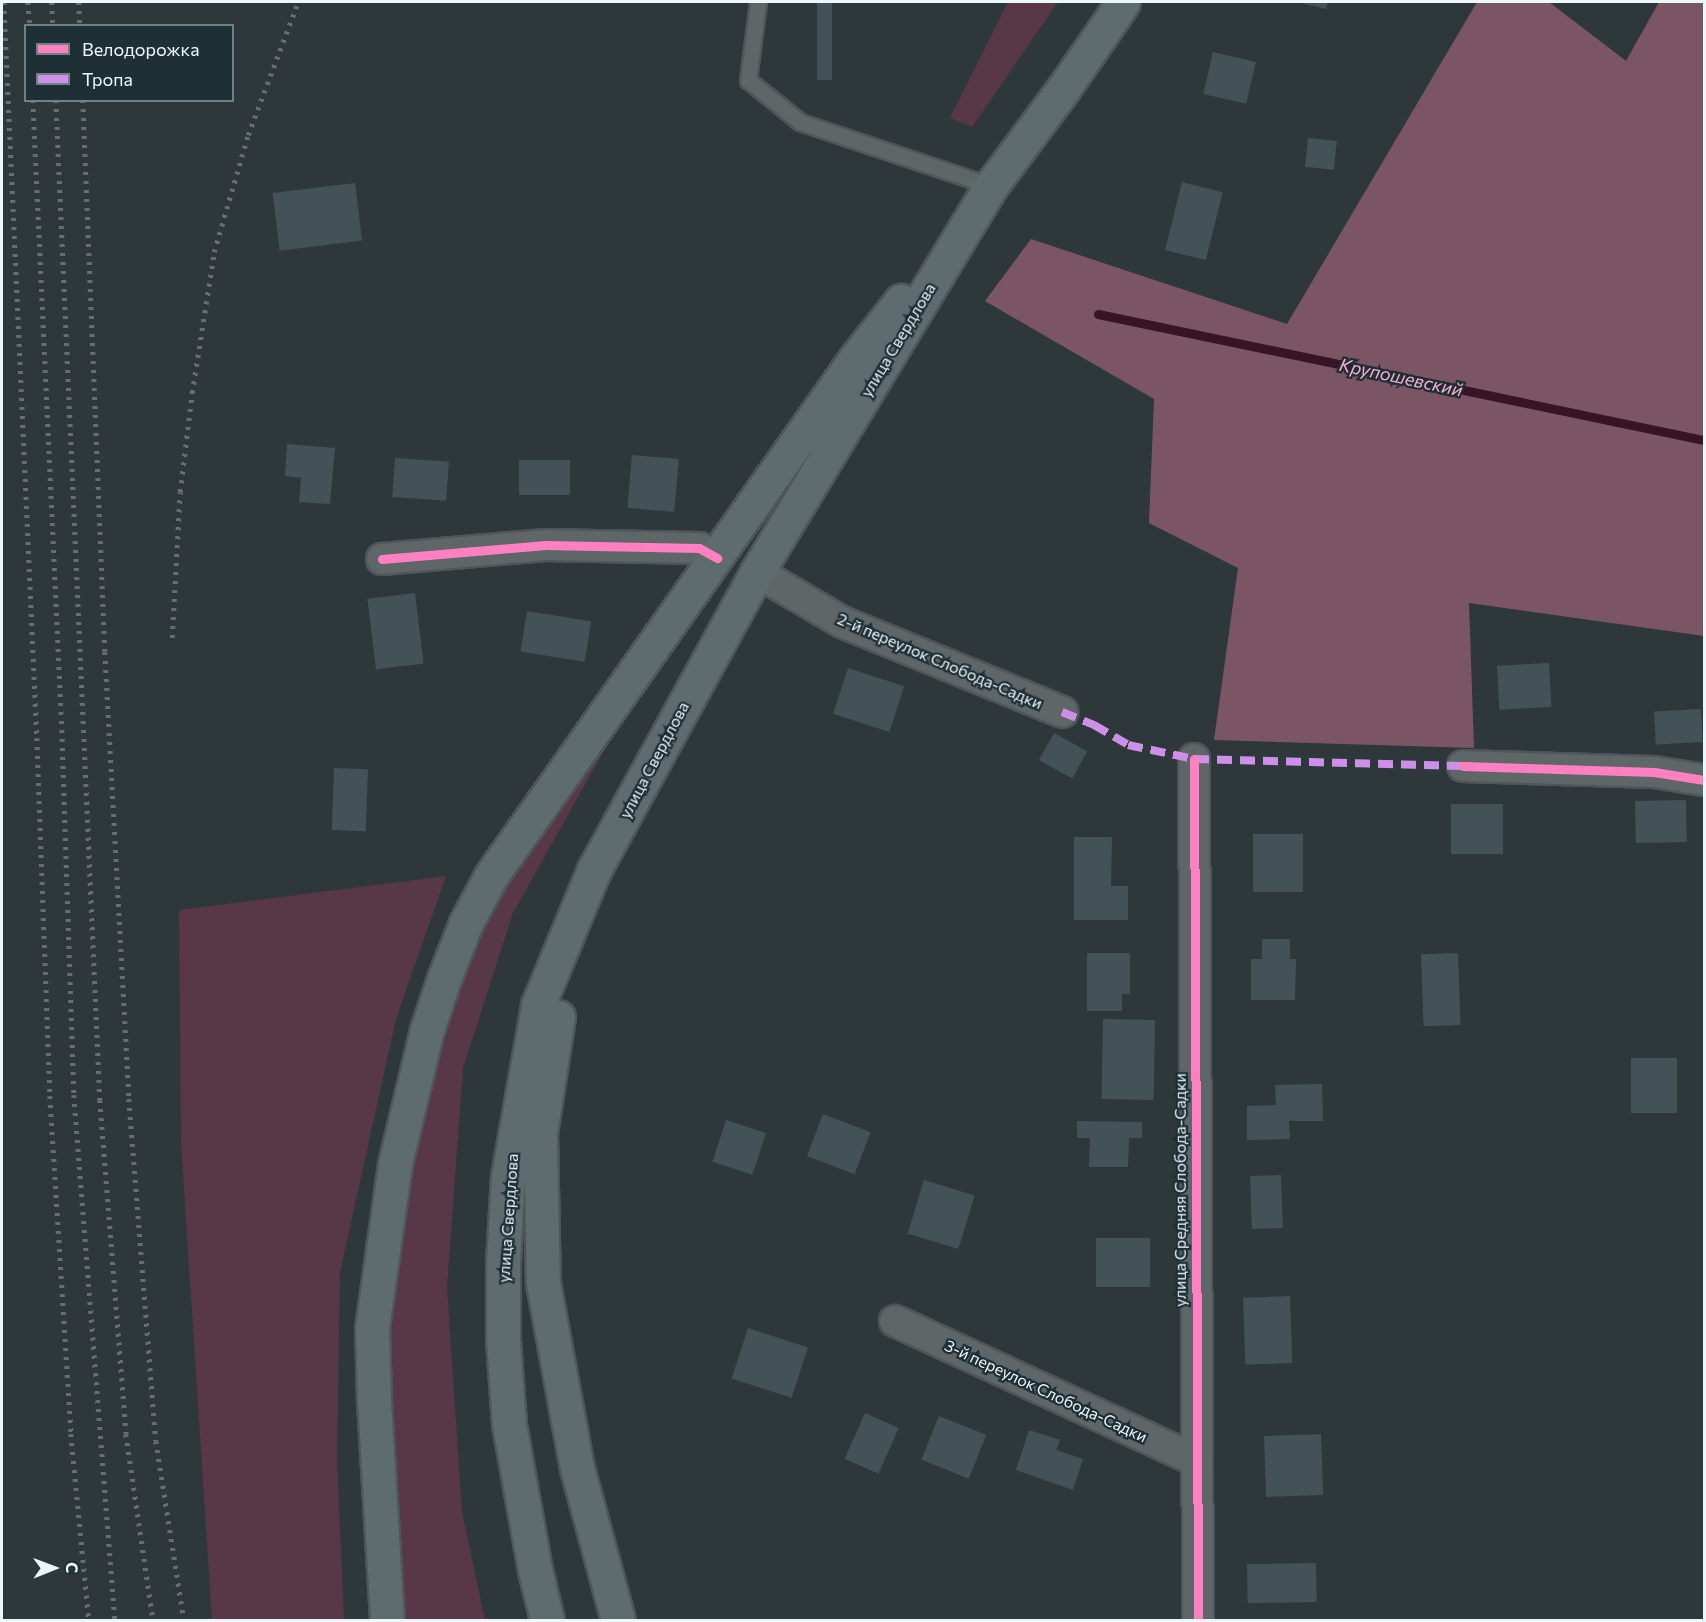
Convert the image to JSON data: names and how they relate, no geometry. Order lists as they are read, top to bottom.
{
  "streets": {
    "main road": ["улица Свердлова"],
    "street": ["2-й переулок Слобода-Садки", "улица Средняя Слобода-Садки", "3-й переулок Слобода-Садки"]
  },
  "crossings": [
    ["улица Свердлова", "2-й переулок Слобода-Садки"],
    ["улица Средняя Слобода-Садки", "3-й переулок Слобода-Садки"]
  ],
  "water": ["Крупошевский"],
  "legend": ["Велодорожка", "Тропа"],
  "north": "right"
}
